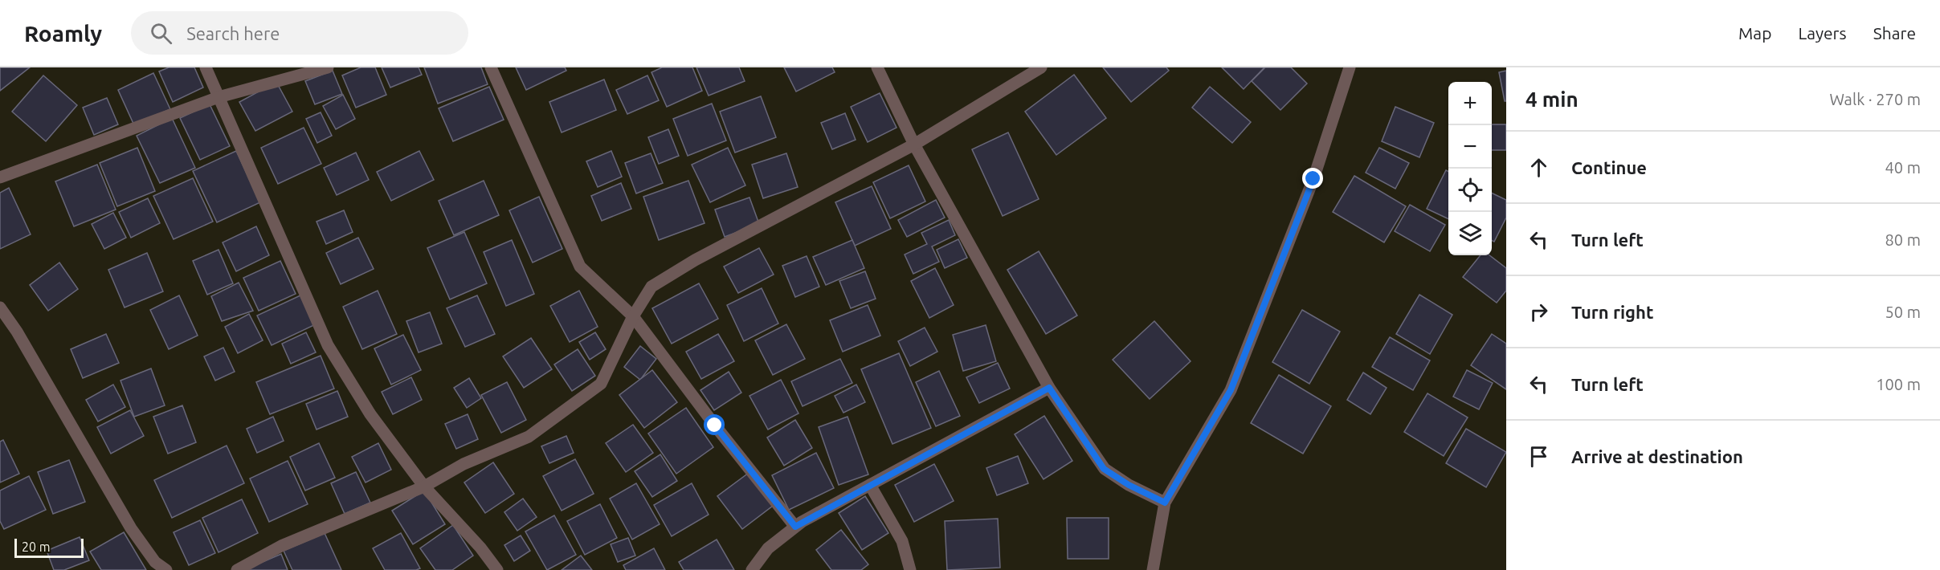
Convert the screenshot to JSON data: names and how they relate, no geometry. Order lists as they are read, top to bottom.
{
  "scale_bar": "20 m",
  "page": {
    "header": "Roamly",
    "search": "Search here",
    "nav": ["Map", "Layers", "Share"],
    "heading": ["4 min", "Walk · 270 m"],
    "map_buttons": ["+", "−"],
    "list": [
      ["Continue", "40 m"],
      ["Turn left", "80 m"],
      ["Turn right", "50 m"],
      ["Turn left", "100 m"],
      "Arrive at destination"
    ],
    "scale": "20 m"
  }
}
